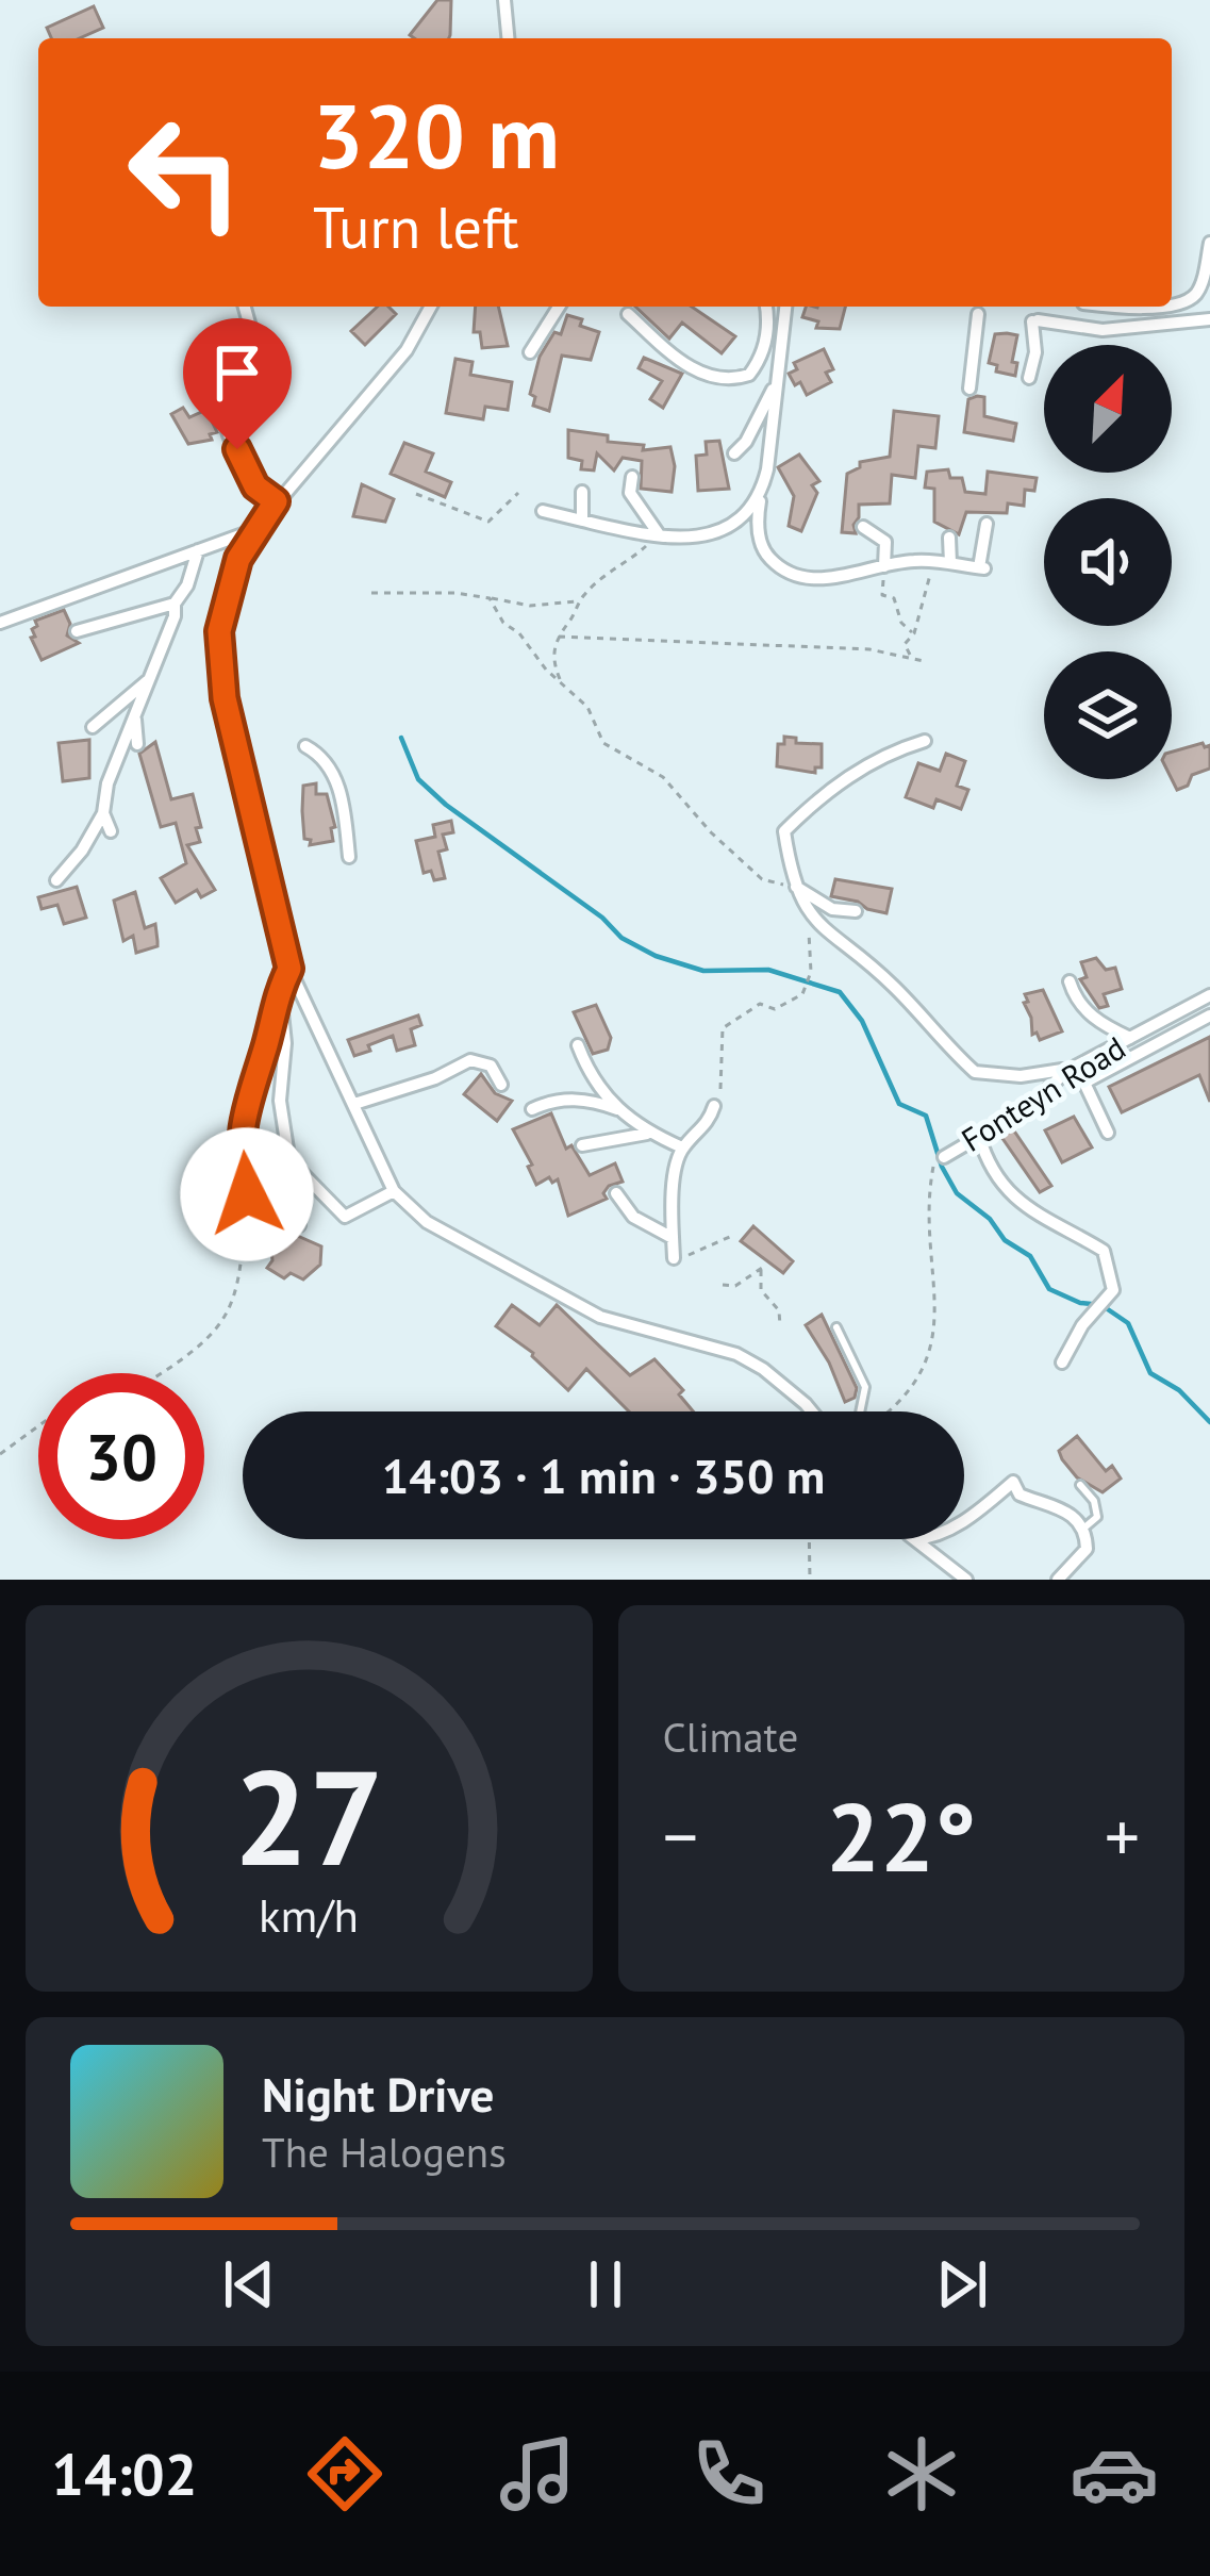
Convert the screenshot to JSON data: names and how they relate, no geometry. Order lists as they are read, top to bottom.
{
  "streets": {
    "street": ["Fonteyn Road"]
  },
  "north": "top right",
  "page": {
    "turn": ["320 m", "Turn left"],
    "limit": "30",
    "trip": "14:03 · 1 min · 350 m",
    "tile": "Climate",
    "heat": ["−", "22°", "+"],
    "song": ["Night Drive", "The Halogens"],
    "tabs": "14:02",
    "gauge": ["27", "km/h"]
  }
}
